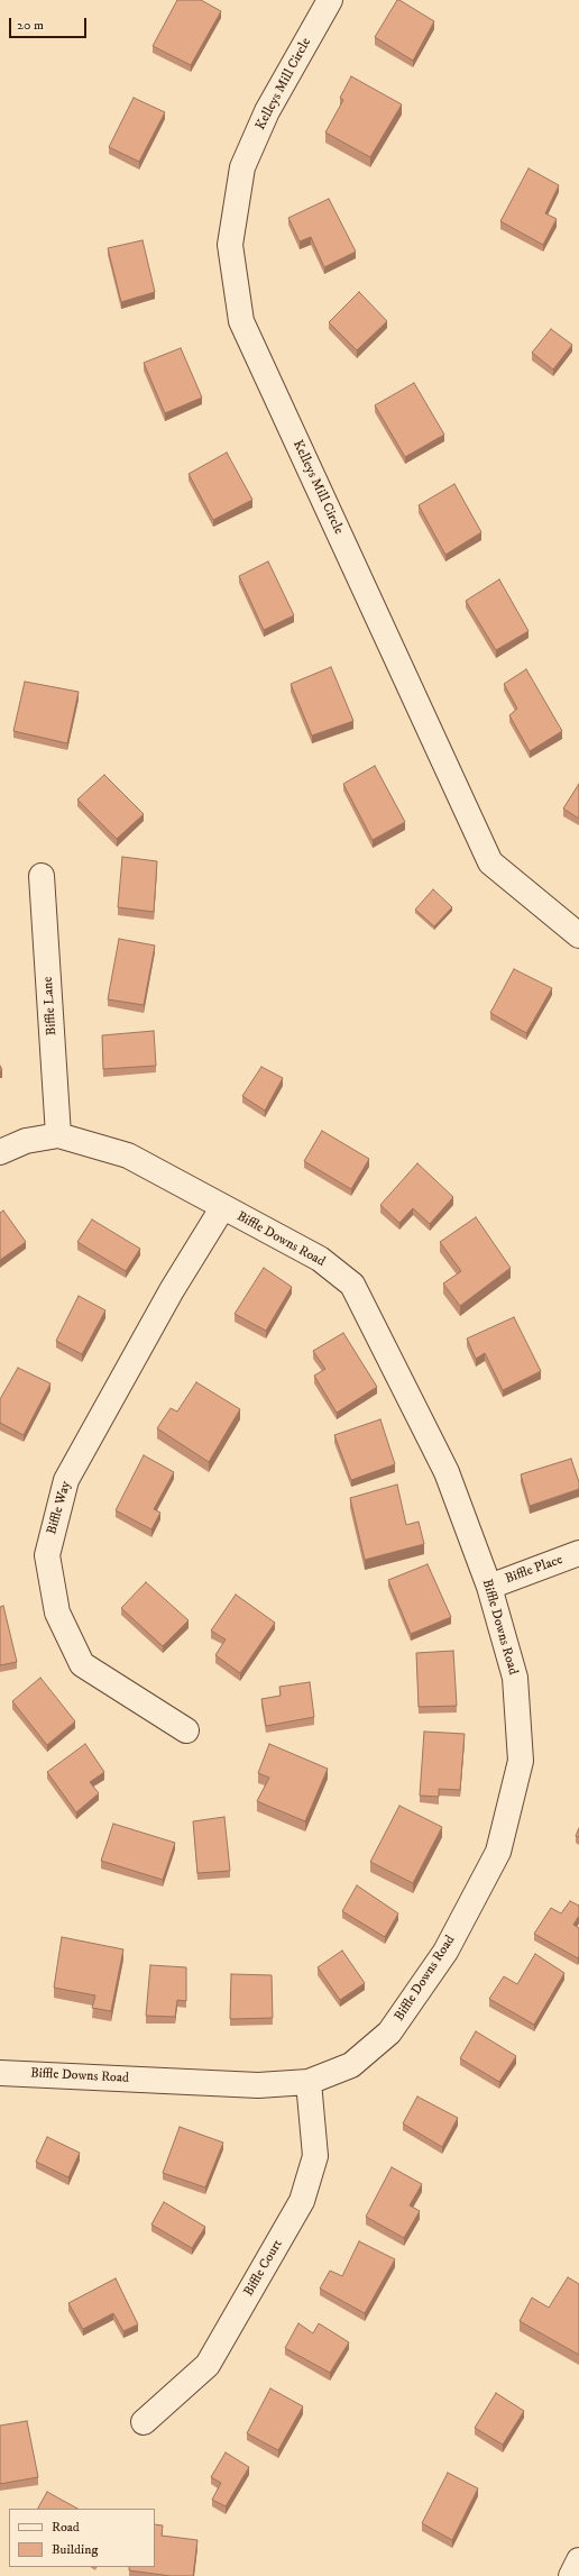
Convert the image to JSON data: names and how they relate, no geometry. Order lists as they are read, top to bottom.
{
  "streets": {
    "street": [
      "Kelleys Mill Circle",
      "Biffle Lane",
      "Biffle Downs Road",
      "Biffle Way",
      "Biffle Place",
      "Biffle Court"
    ]
  },
  "crossings": [
    ["Biffle Lane", "Biffle Downs Road"],
    ["Biffle Downs Road", "Biffle Way"],
    ["Biffle Downs Road", "Biffle Place"],
    ["Biffle Downs Road", "Biffle Court"]
  ],
  "legend": ["Road", "Building"],
  "scale_bar": "20 m"
}
